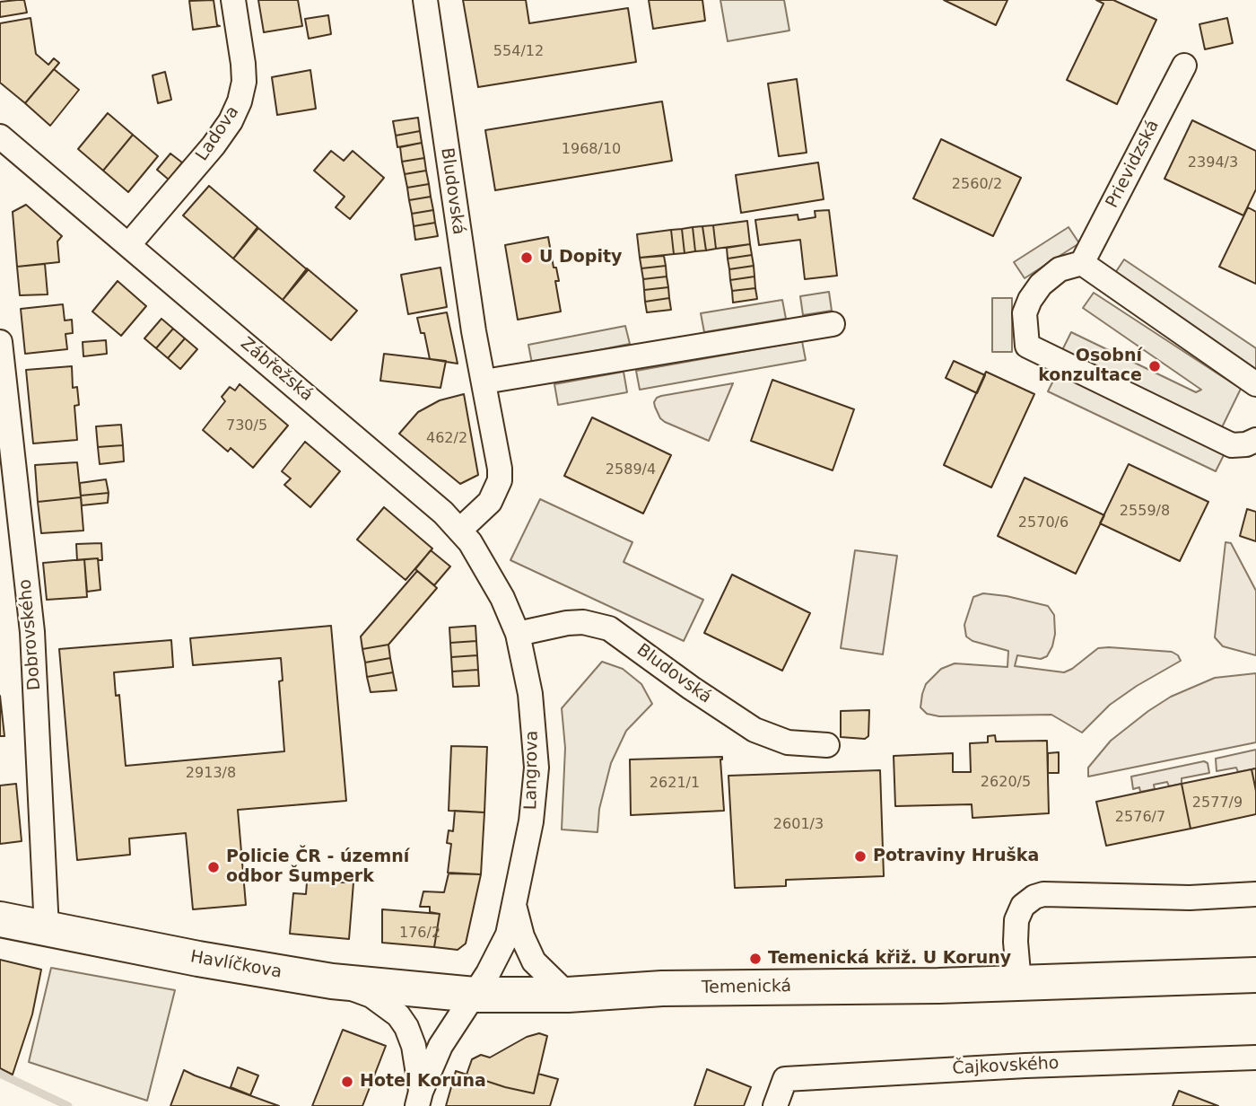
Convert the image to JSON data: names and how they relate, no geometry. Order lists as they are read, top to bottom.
{
  "streets": {
    "street": [
      "Ladova",
      "Prievidzská",
      "Bludovská",
      "Zábřežská",
      "Dobrovského",
      "Langrova",
      "Havlíčkova",
      "Temenická",
      "Čajkovského"
    ]
  },
  "crossings": [
    ["Ladova", "Zábřežská"],
    ["Bludovská", "Zábřežská"],
    ["Bludovská", "Langrova"],
    ["Zábřežská", "Langrova"],
    ["Dobrovského", "Havlíčkova"],
    ["Langrova", "Havlíčkova"],
    ["Langrova", "Temenická"],
    ["Havlíčkova", "Temenická"]
  ],
  "places": [
    "U Dopity",
    "Osobní konzultace",
    "Potraviny Hruška",
    "Policie ČR - územní odbor Šumperk",
    "Temenická křiž. U Koruny",
    "Hotel Koruna"
  ],
  "house_numbers": [
    "554/12",
    "1968/10",
    "2394/3",
    "2560/2",
    "730/5",
    "462/2",
    "2589/4",
    "2559/8",
    "2570/6",
    "2913/8",
    "2620/5",
    "2621/1",
    "2577/9",
    "2576/7",
    "2601/3",
    "176/2"
  ]
}
